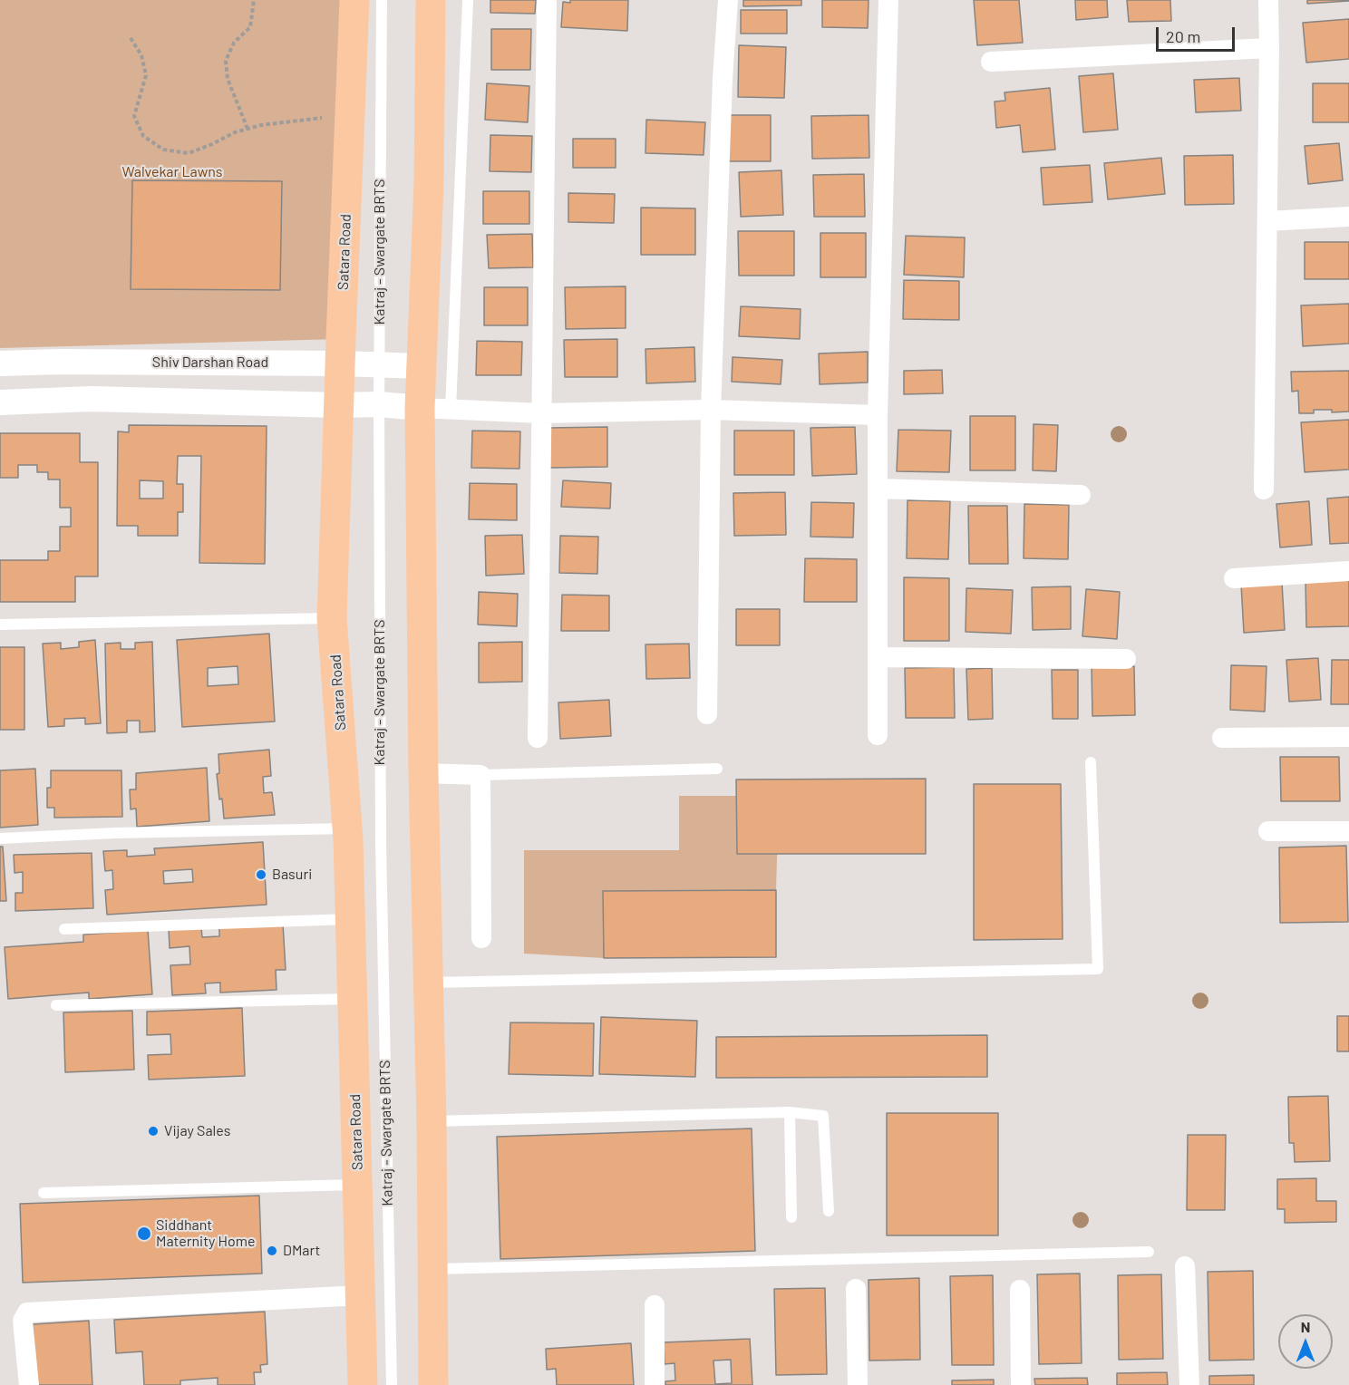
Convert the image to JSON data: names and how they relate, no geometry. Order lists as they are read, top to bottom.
{
  "streets": {
    "highway": ["Satara Road"],
    "street": ["Shiv Darshan Road"],
    "lane": ["Katraj - Swargate BRTS"]
  },
  "crossings": [
    ["Satara Road", "Shiv Darshan Road"],
    ["Katraj - Swargate BRTS", "Shiv Darshan Road"]
  ],
  "parks": ["Walvekar Lawns"],
  "places": [
    "Basuri",
    "Vijay Sales",
    "Siddhant Maternity Home",
    "DMart"
  ],
  "scale_bar": "20 m",
  "north": "top"
}
